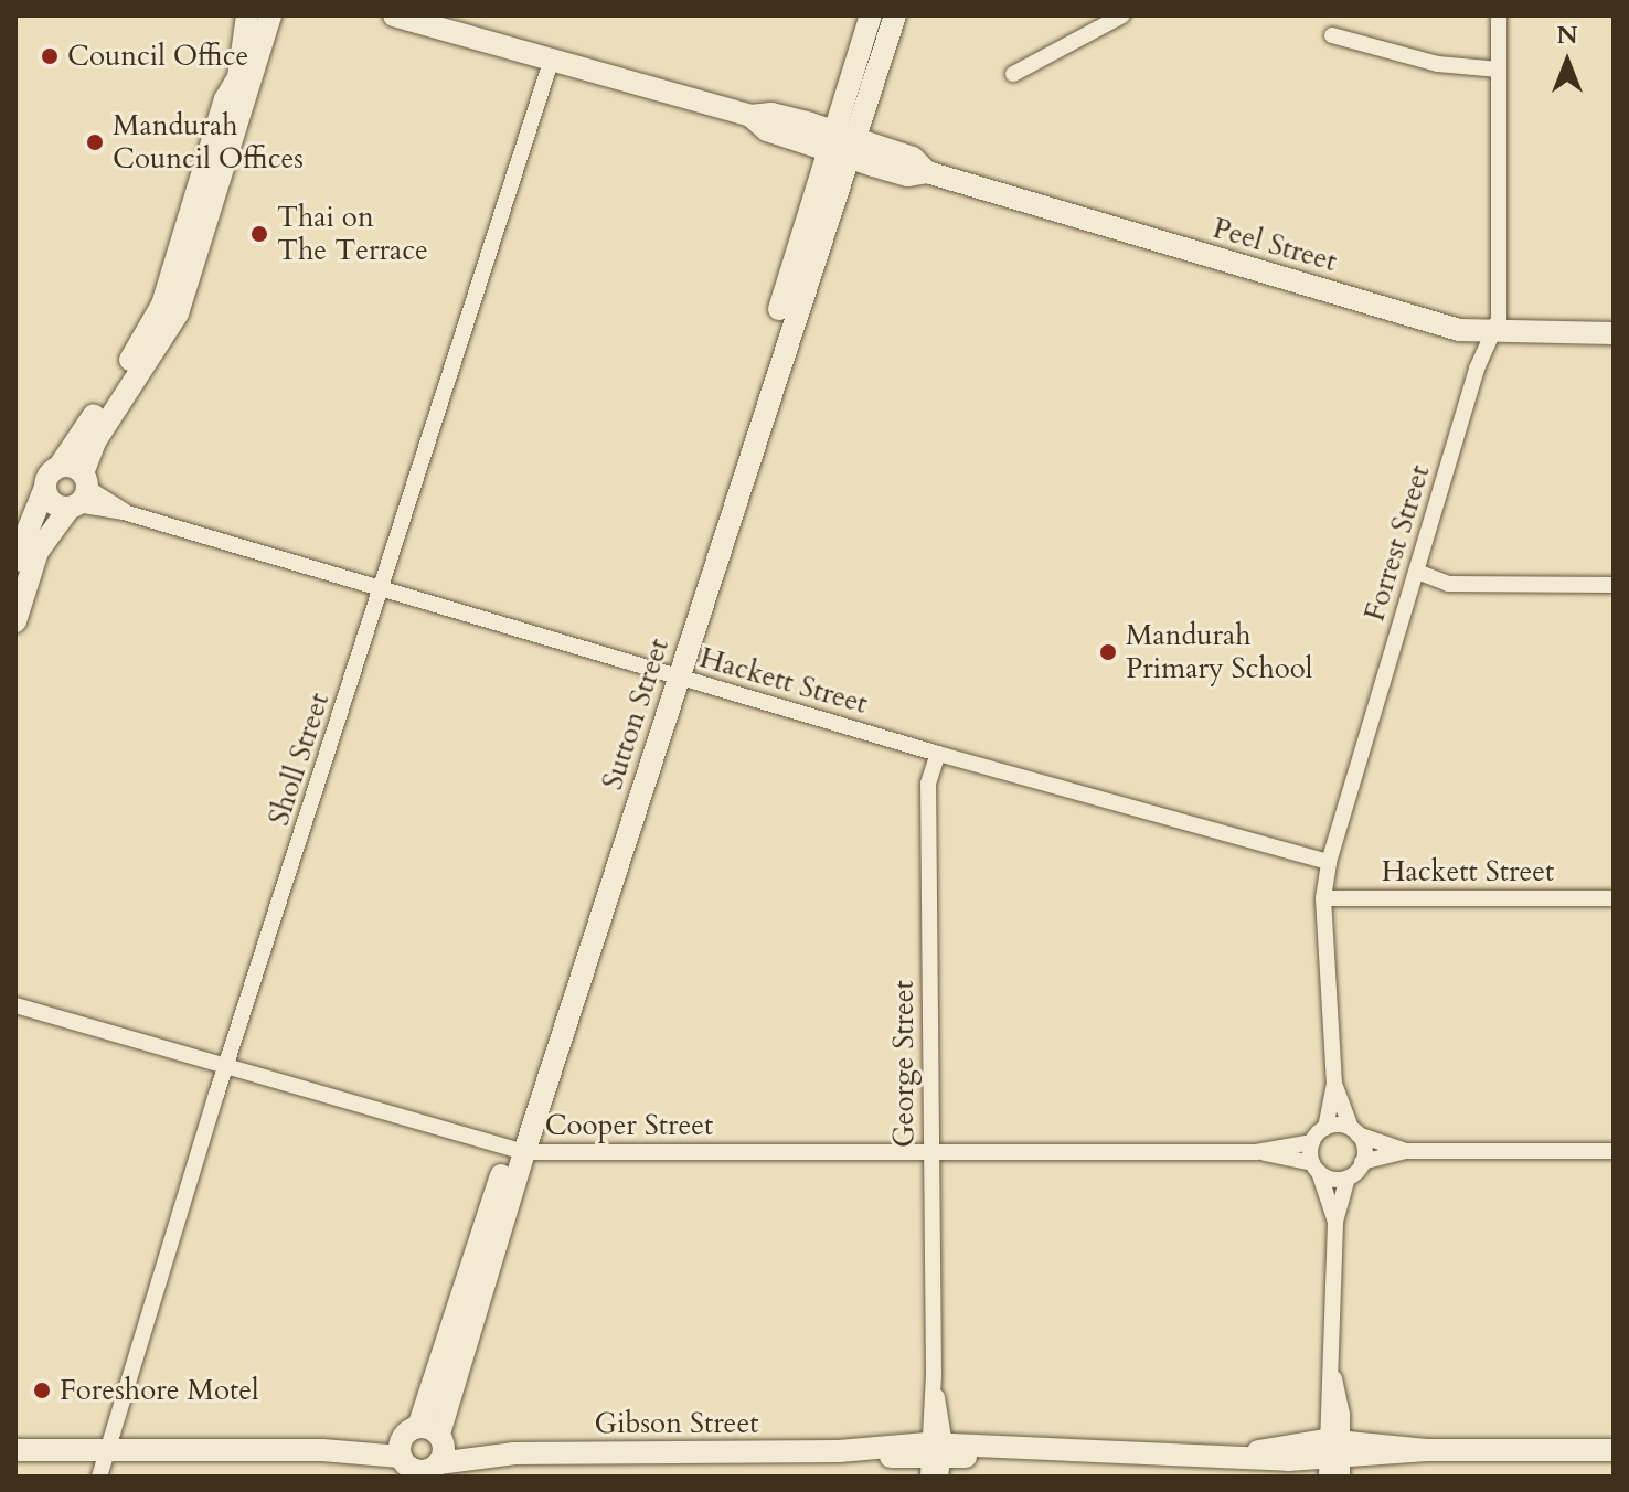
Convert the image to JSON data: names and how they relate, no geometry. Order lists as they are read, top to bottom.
{
  "streets": {
    "street": [
      "Peel Street",
      "Forrest Street",
      "Hackett Street",
      "Sutton Street",
      "Sholl Street",
      "George Street",
      "Cooper Street",
      "Gibson Street"
    ]
  },
  "crossings": [
    ["Peel Street", "Forrest Street"],
    ["Peel Street", "Sutton Street"],
    ["Peel Street", "Sholl Street"],
    ["Forrest Street", "Hackett Street"],
    ["Forrest Street", "Cooper Street"],
    ["Hackett Street", "Sutton Street"],
    ["Hackett Street", "Sholl Street"],
    ["Hackett Street", "George Street"],
    ["Sutton Street", "Cooper Street"],
    ["Sutton Street", "Gibson Street"],
    ["Sholl Street", "Cooper Street"],
    ["Sholl Street", "Gibson Street"],
    ["George Street", "Cooper Street"],
    ["George Street", "Gibson Street"]
  ],
  "places": [
    "Council Office",
    "Mandurah Council Offices",
    "Thai on The Terrace",
    "Mandurah Primary School",
    "Foreshore Motel"
  ],
  "north": "top"
}
